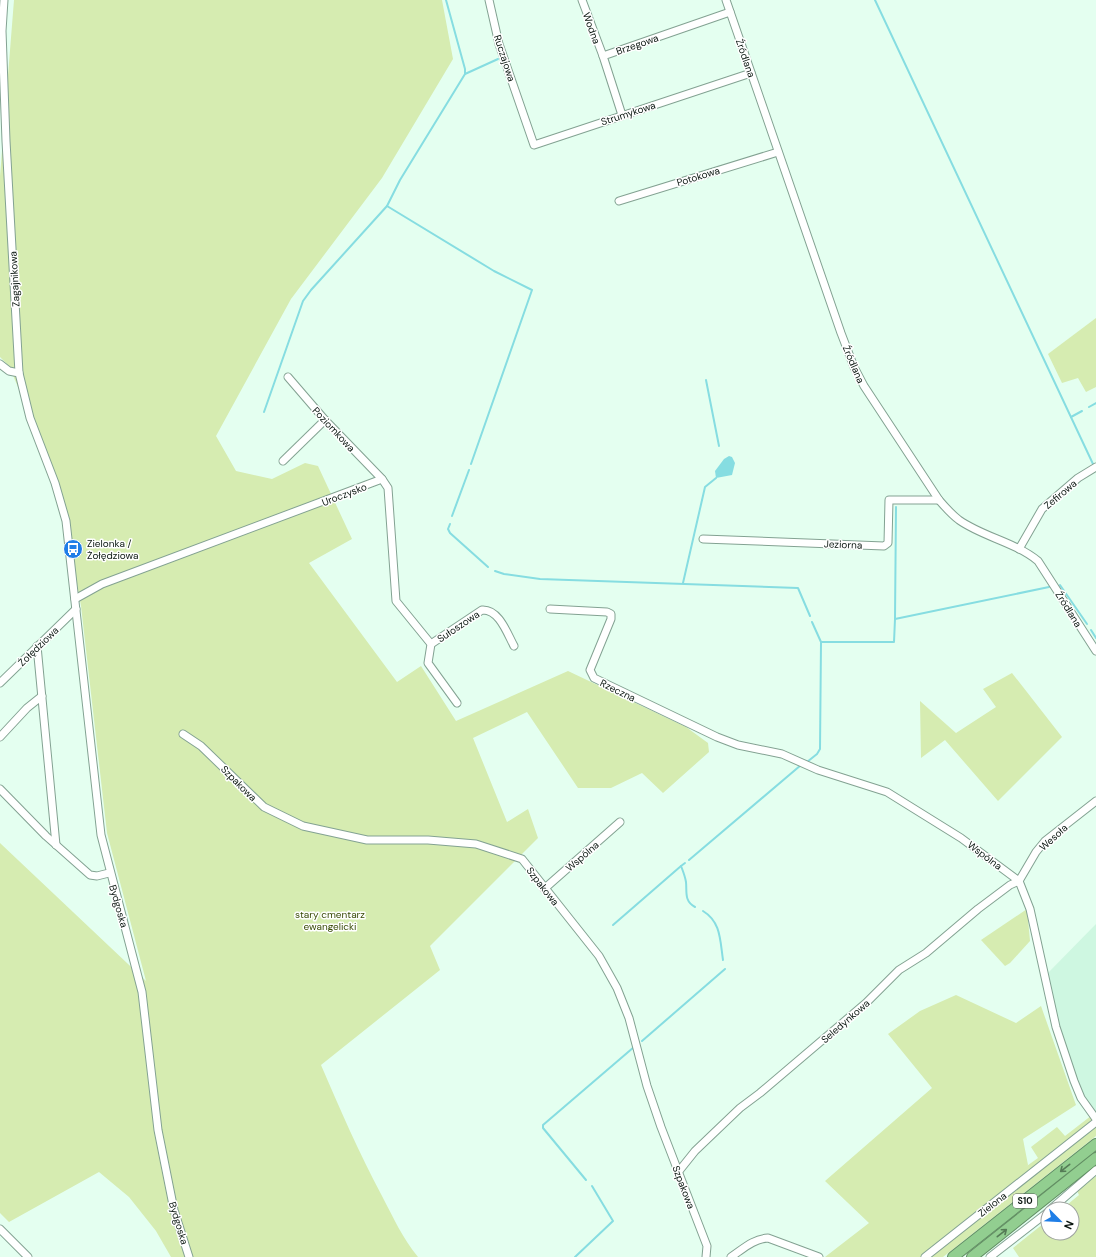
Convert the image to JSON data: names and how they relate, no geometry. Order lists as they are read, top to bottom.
{
  "streets": {
    "highway": ["S10"],
    "street": [
      "Wodna",
      "Brzegowa",
      "Ruczajowa",
      "Źródlana",
      "Strumykowa",
      "Potokowa",
      "Zagajnikowa",
      "Poziomkowa",
      "Uroczysko",
      "Zefirowa",
      "Jeziorna",
      "Sułoszowa",
      "Żołędziowa",
      "Rzeczna",
      "Szpakowa",
      "Wesoła",
      "Wspólna",
      "Bydgoska",
      "Seledynkowa",
      "Zielona"
    ]
  },
  "crossings": [
    ["Wodna", "Brzegowa"],
    ["Brzegowa", "Źródlana"],
    ["Brzegowa", "Strumykowa"],
    ["Ruczajowa", "Strumykowa"],
    ["Źródlana", "Strumykowa"],
    ["Źródlana", "Potokowa"],
    ["Źródlana", "Zefirowa"],
    ["Źródlana", "Jeziorna"],
    ["Zagajnikowa", "Bydgoska"],
    ["Poziomkowa", "Uroczysko"],
    ["Uroczysko", "Bydgoska"],
    ["Żołędziowa", "Bydgoska"],
    ["Rzeczna", "Wspólna"],
    ["Szpakowa", "Wspólna"],
    ["Szpakowa", "Seledynkowa"],
    ["Wesoła", "Wspólna"],
    ["Wesoła", "Seledynkowa"],
    ["Wspólna", "Seledynkowa"]
  ],
  "parks": ["stary cmentarz ewangelicki"],
  "places": {
    "bus stop": ["Zielonka / Żołędziowa"]
  },
  "north": "bottom right"
}
